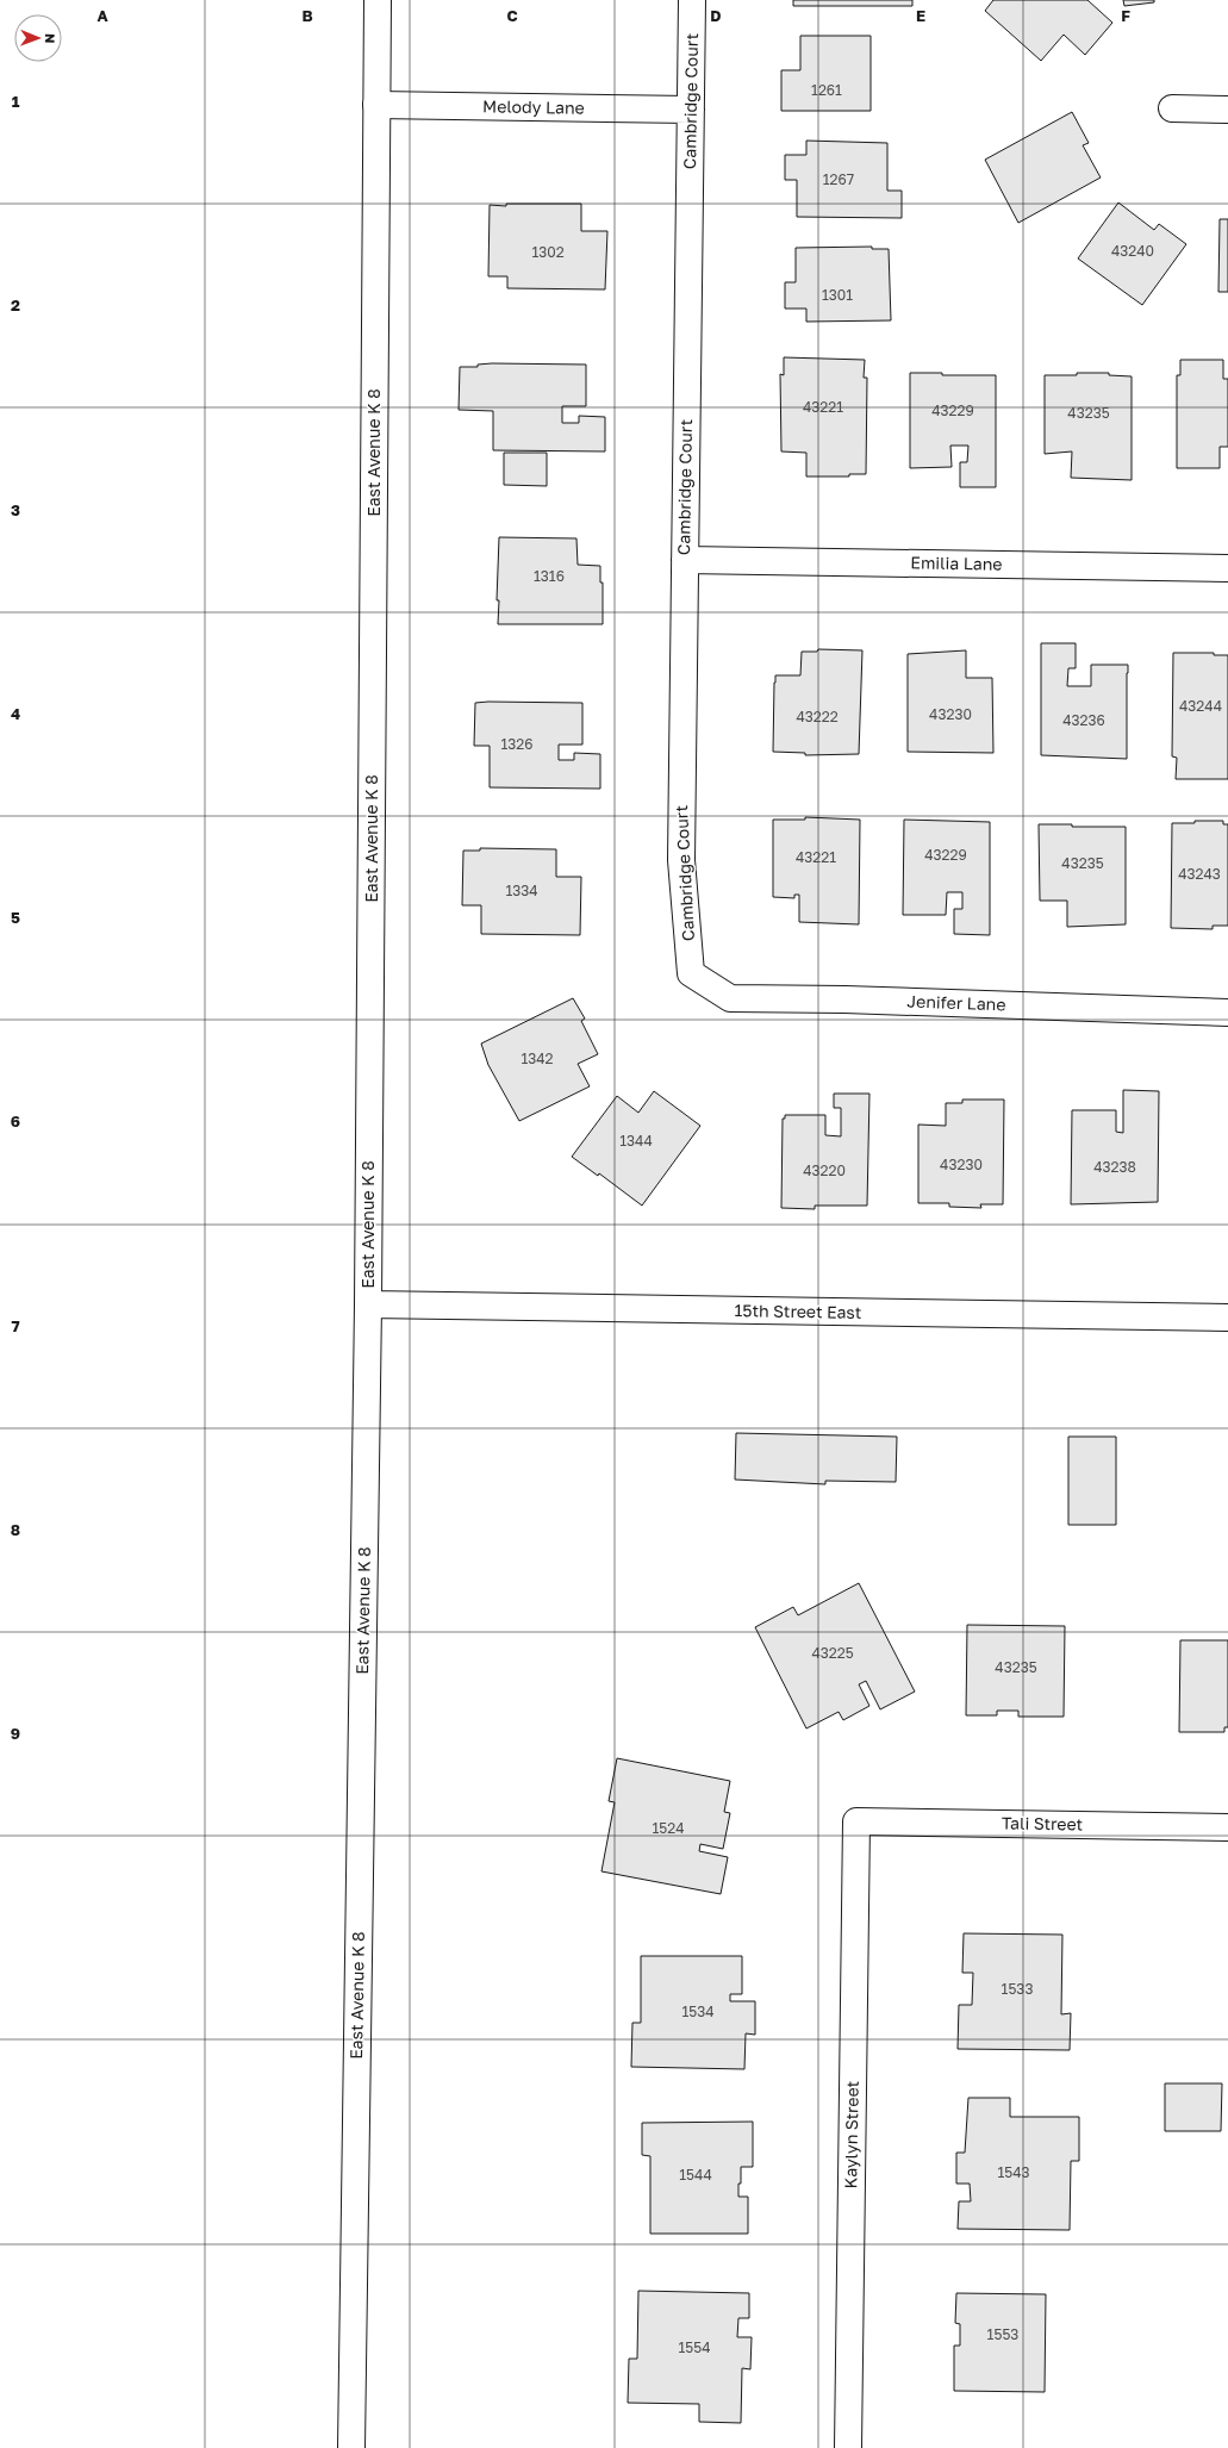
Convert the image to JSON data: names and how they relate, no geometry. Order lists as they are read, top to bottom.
{
  "streets": {
    "street": [
      "Cambridge Court",
      "Melody Lane",
      "East Avenue K 8",
      "Emilia Lane",
      "Jenifer Lane",
      "15th Street East",
      "Tali Street",
      "Kaylyn Street"
    ]
  },
  "crossings": [
    ["Cambridge Court", "Melody Lane"],
    ["Cambridge Court", "Emilia Lane"],
    ["Cambridge Court", "Jenifer Lane"],
    ["Melody Lane", "East Avenue K 8"],
    ["East Avenue K 8", "15th Street East"],
    ["Tali Street", "Kaylyn Street"]
  ],
  "house_numbers": [
    "1261",
    "1267",
    "43240",
    "1302",
    "1301",
    "43221",
    "43229",
    "43235",
    "1316",
    "43244",
    "43230",
    "43222",
    "43236",
    "1326",
    "43229",
    "43221",
    "43235",
    "43243",
    "1334",
    "1342",
    "1344",
    "43230",
    "43238",
    "43220",
    "43225",
    "43235",
    "1524",
    "1533",
    "1534",
    "1543",
    "1544",
    "1553",
    "1554"
  ],
  "north": "right",
  "grid": {
    "columns": [
      "A",
      "B",
      "C",
      "D",
      "E",
      "F"
    ],
    "rows": [
      "1",
      "2",
      "3",
      "4",
      "5",
      "6",
      "7",
      "8",
      "9"
    ]
  }
}
